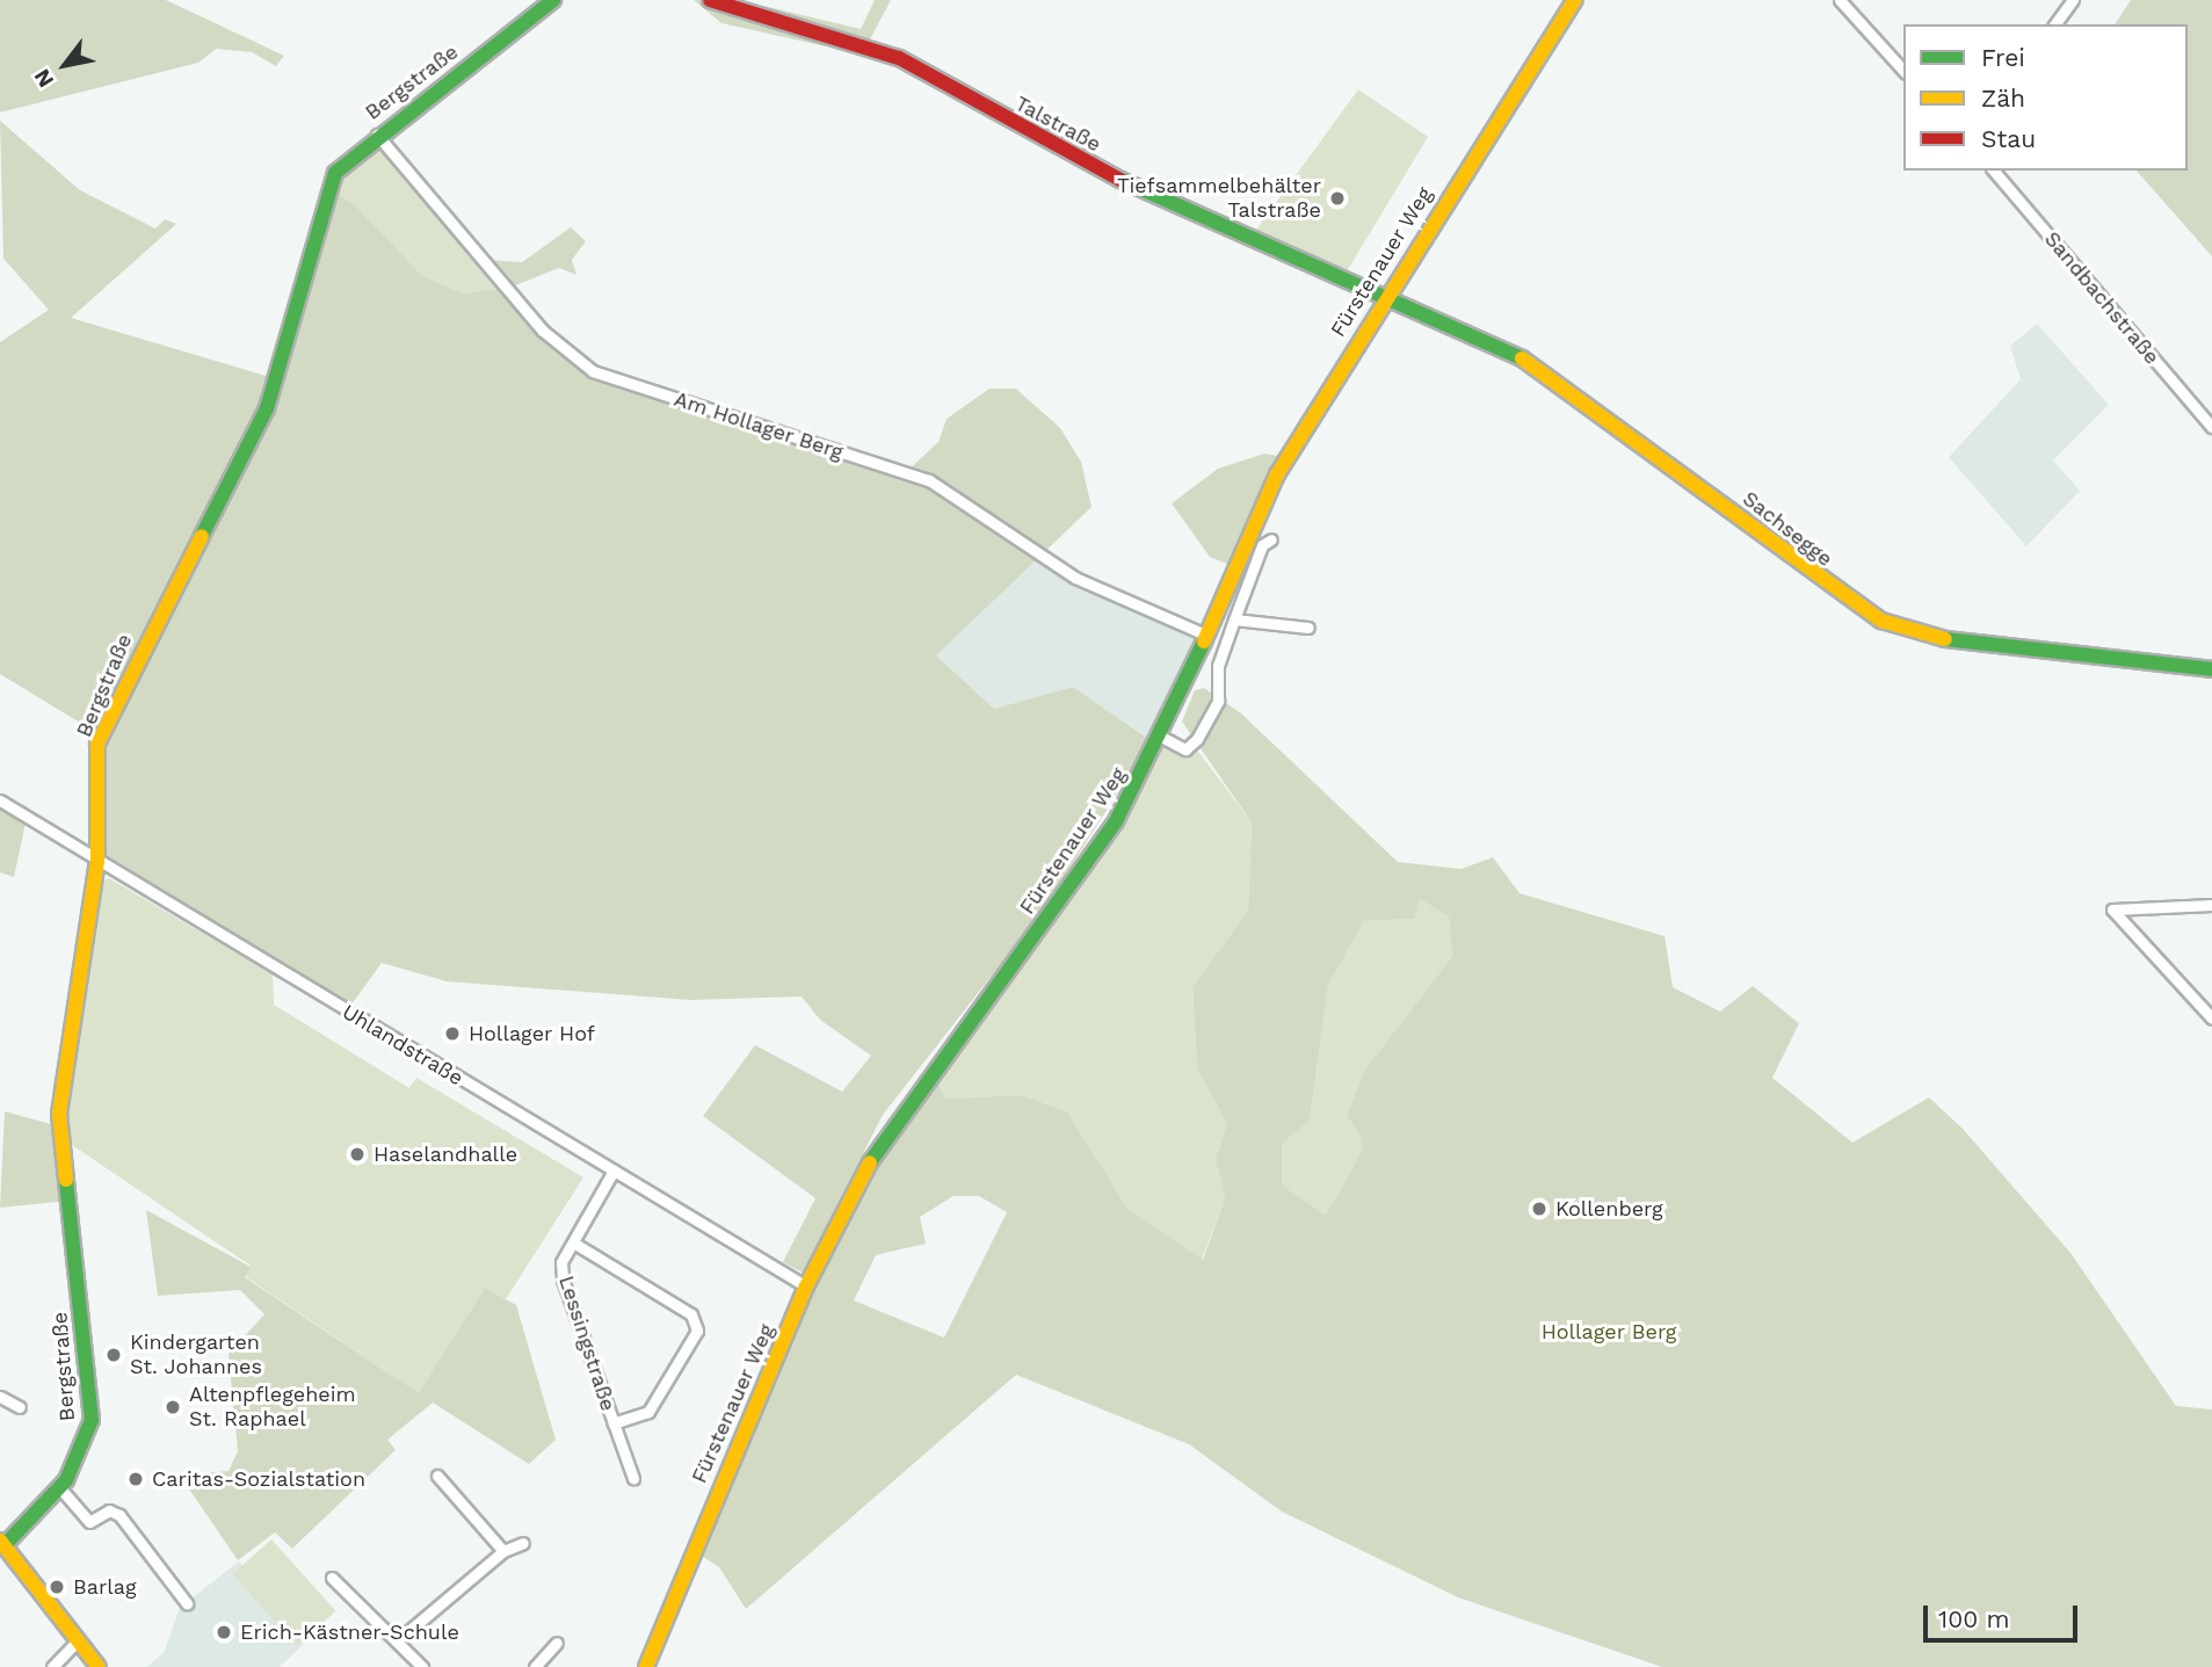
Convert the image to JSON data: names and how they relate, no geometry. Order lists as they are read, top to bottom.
{
  "streets": {
    "street": [
      "Bergstraße",
      "Talstraße",
      "Fürstenauer Weg",
      "Sandbachstraße",
      "Am Hollager Berg",
      "Sachsegge",
      "Uhlandstraße",
      "Lessingstraße"
    ]
  },
  "crossings": [
    ["Bergstraße", "Am Hollager Berg"],
    ["Bergstraße", "Uhlandstraße"],
    ["Talstraße", "Fürstenauer Weg"],
    ["Talstraße", "Sachsegge"],
    ["Fürstenauer Weg", "Am Hollager Berg"],
    ["Fürstenauer Weg", "Sachsegge"],
    ["Fürstenauer Weg", "Uhlandstraße"],
    ["Uhlandstraße", "Lessingstraße"]
  ],
  "parks": ["Hollager Berg"],
  "places": [
    "Tiefsammelbehälter Talstraße",
    "Hollager Hof",
    "Haselandhalle",
    "Kollenberg",
    "Kindergarten St. Johannes",
    "Altenpflegeheim St. Raphael",
    "Caritas-Sozialstation",
    "Barlag",
    "Erich-Kästner-Schule"
  ],
  "legend": ["Frei", "Zäh", "Stau"],
  "scale_bar": "100 m",
  "north": "bottom left"
}
